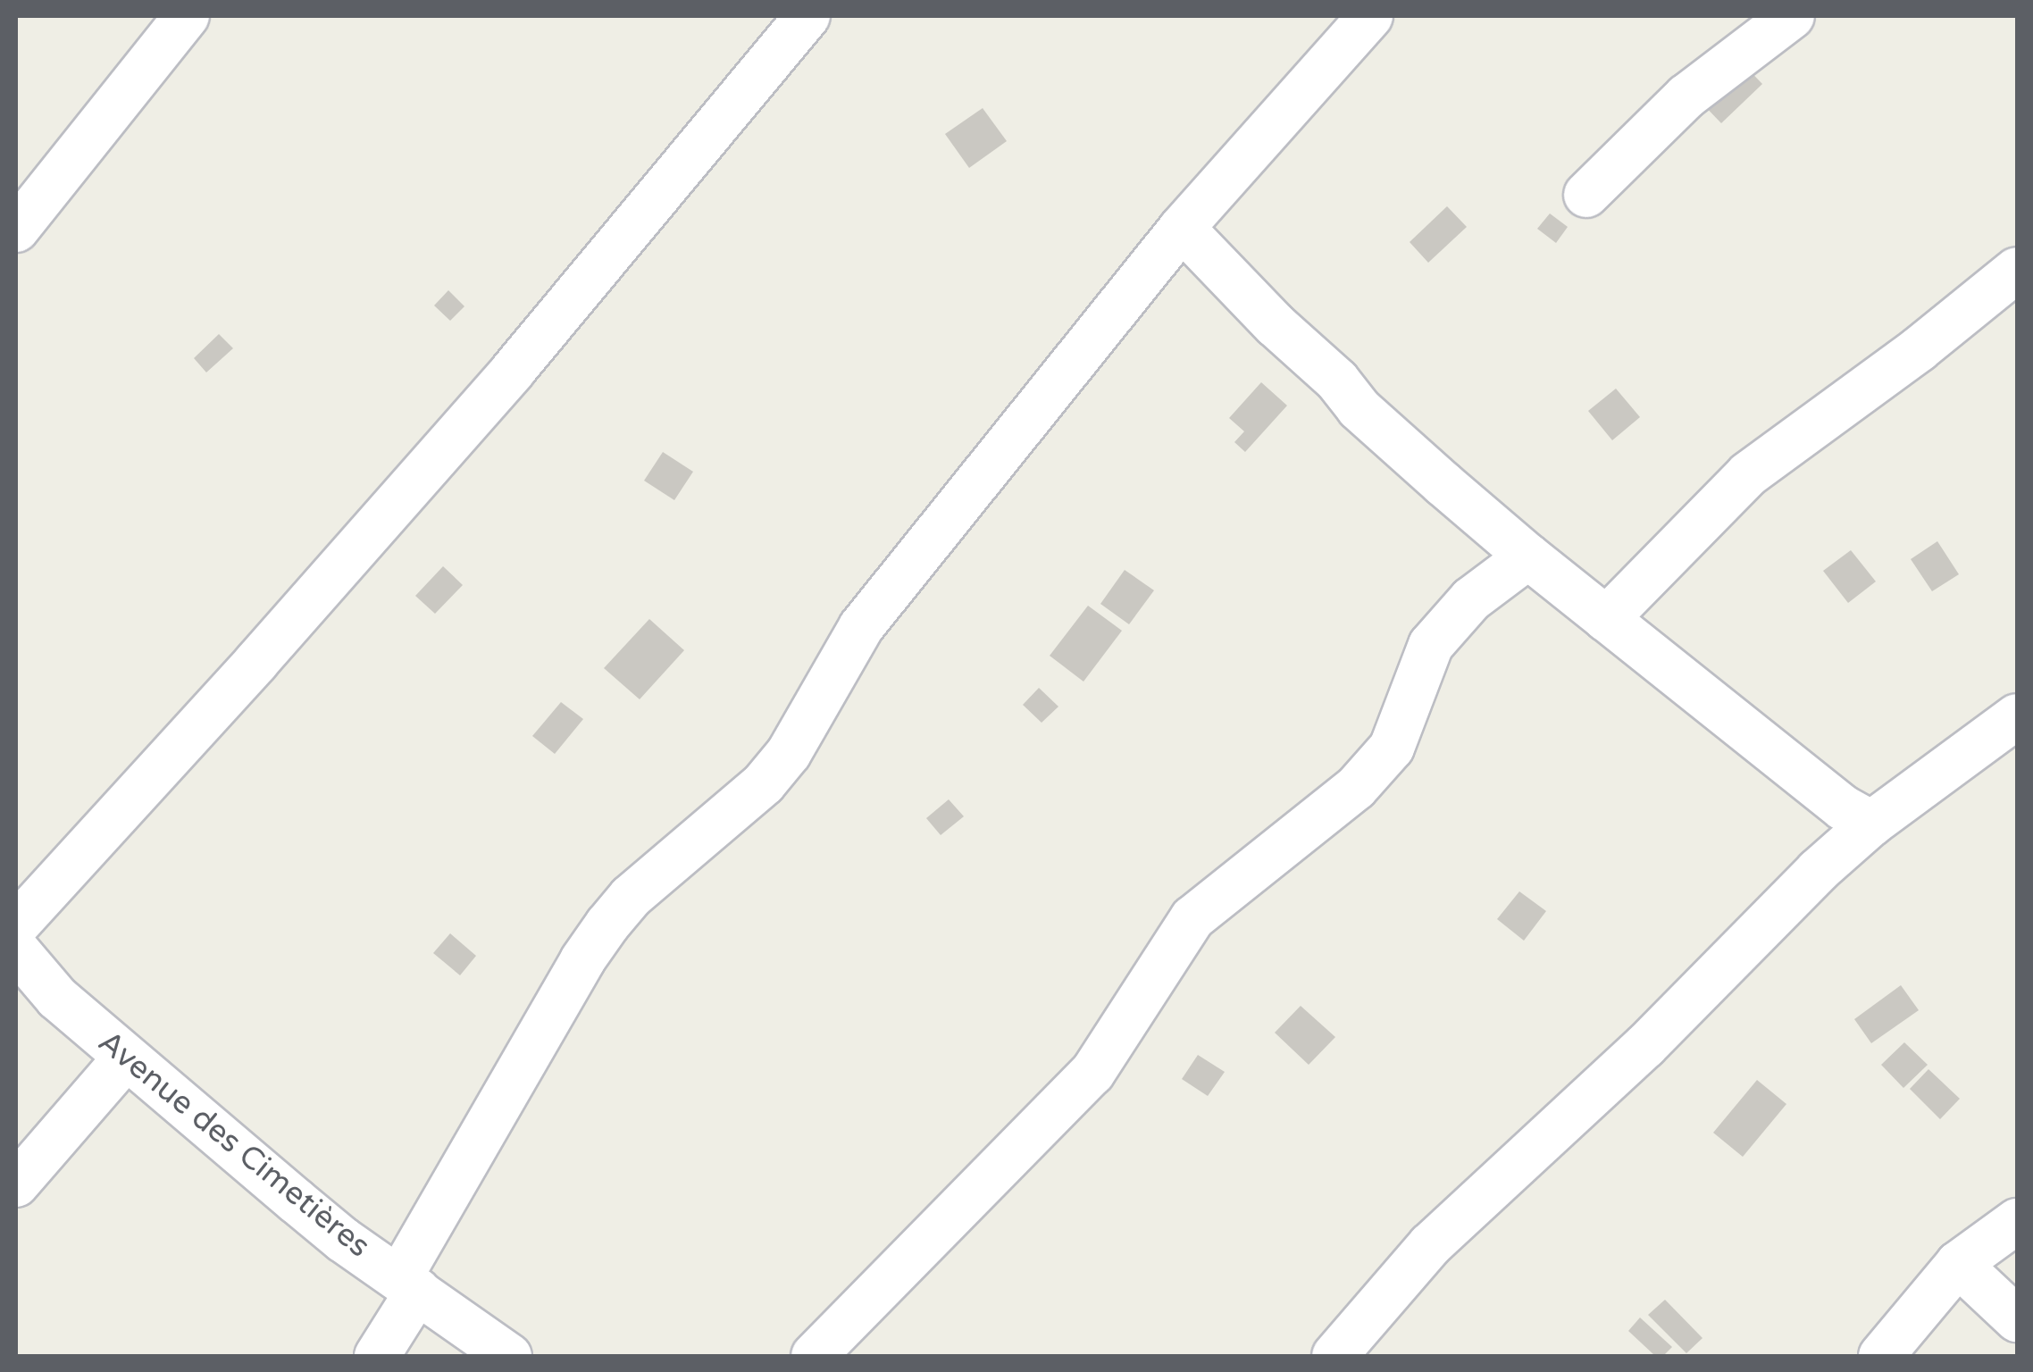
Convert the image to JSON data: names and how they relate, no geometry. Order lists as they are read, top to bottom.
{
  "streets": {
    "street": ["Avenue des Cimetières"]
  }
}
